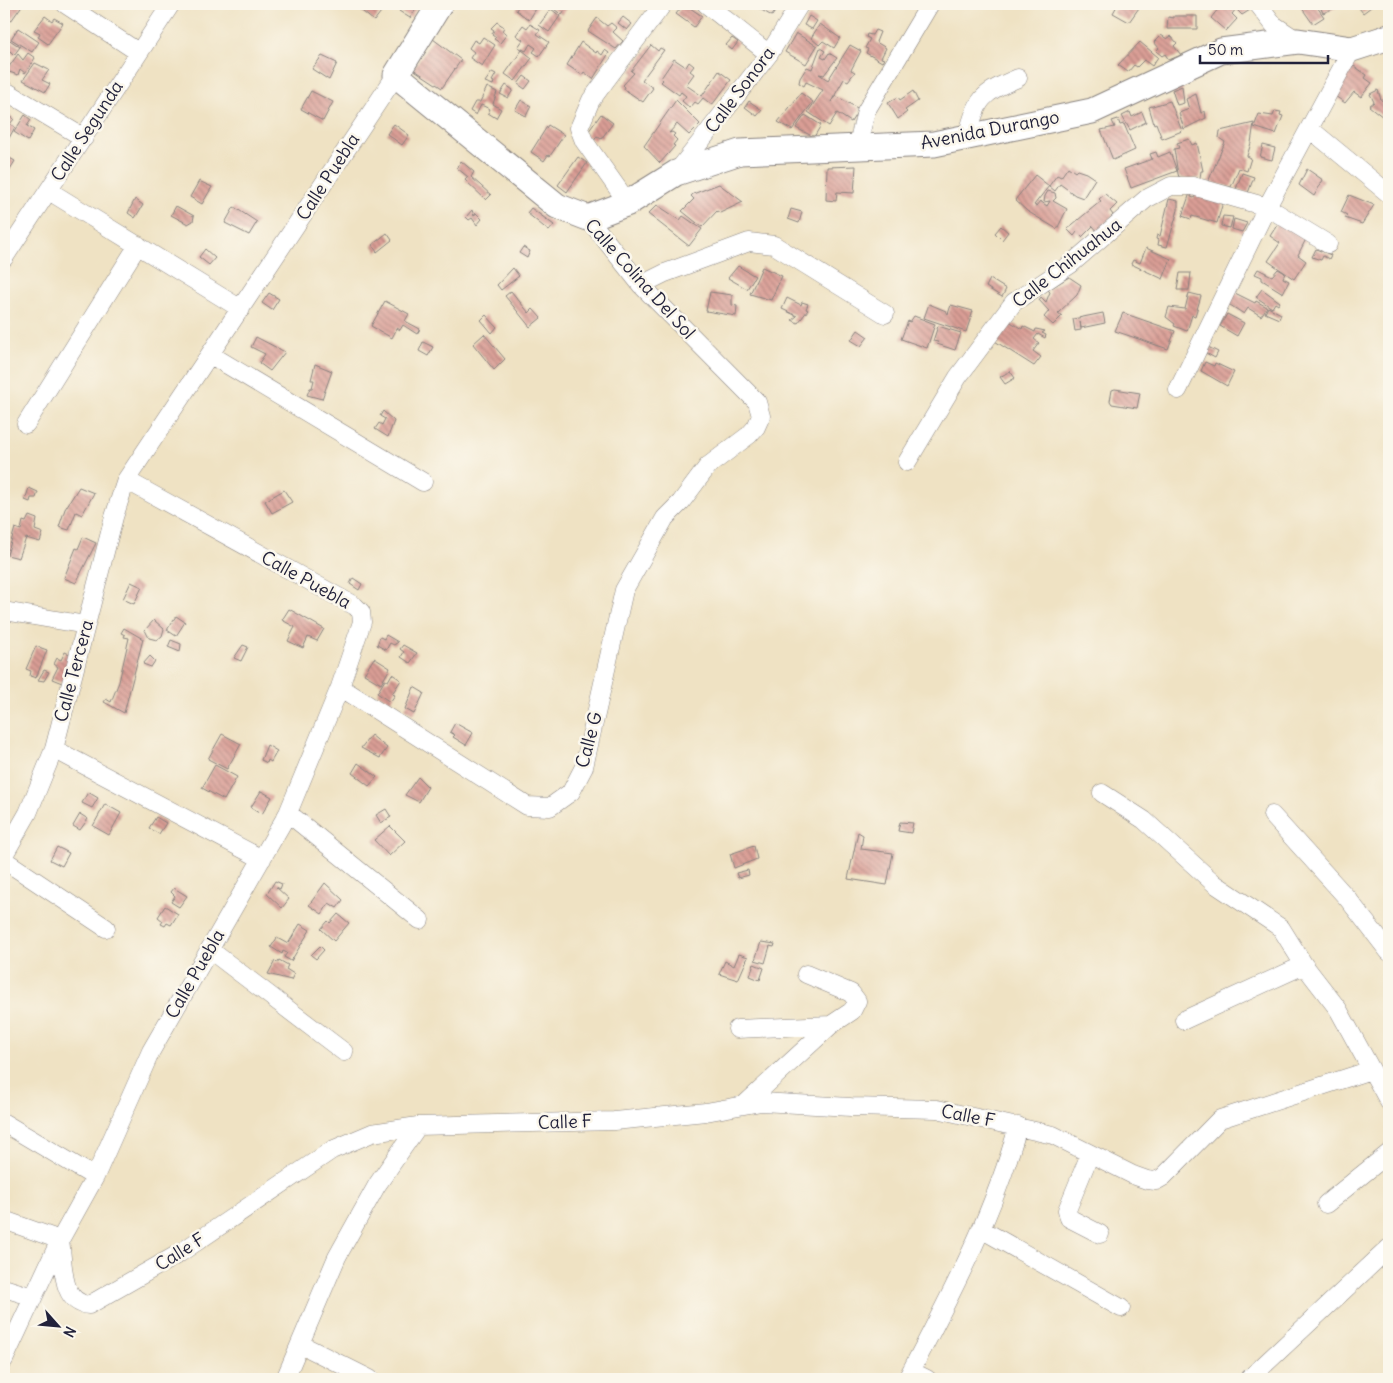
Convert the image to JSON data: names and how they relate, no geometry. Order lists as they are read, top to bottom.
{
  "streets": {
    "main road": ["Avenida Durango", "Calle Puebla", "Calle Colina Del Sol"],
    "street": [
      "Calle Sonora",
      "Calle Segunda",
      "Calle Chihuahua",
      "Calle Tercera",
      "Calle G",
      "Calle F"
    ]
  },
  "crossings": [
    ["Calle Sonora", "Avenida Durango"],
    ["Avenida Durango", "Calle Colina Del Sol"],
    ["Calle Puebla", "Calle Colina Del Sol"],
    ["Calle Puebla", "Calle Tercera"],
    ["Calle Puebla", "Calle G"],
    ["Calle Puebla", "Calle F"],
    ["Calle Colina Del Sol", "Calle G"]
  ],
  "scale_bar": "50 m",
  "north": "bottom right"
}
